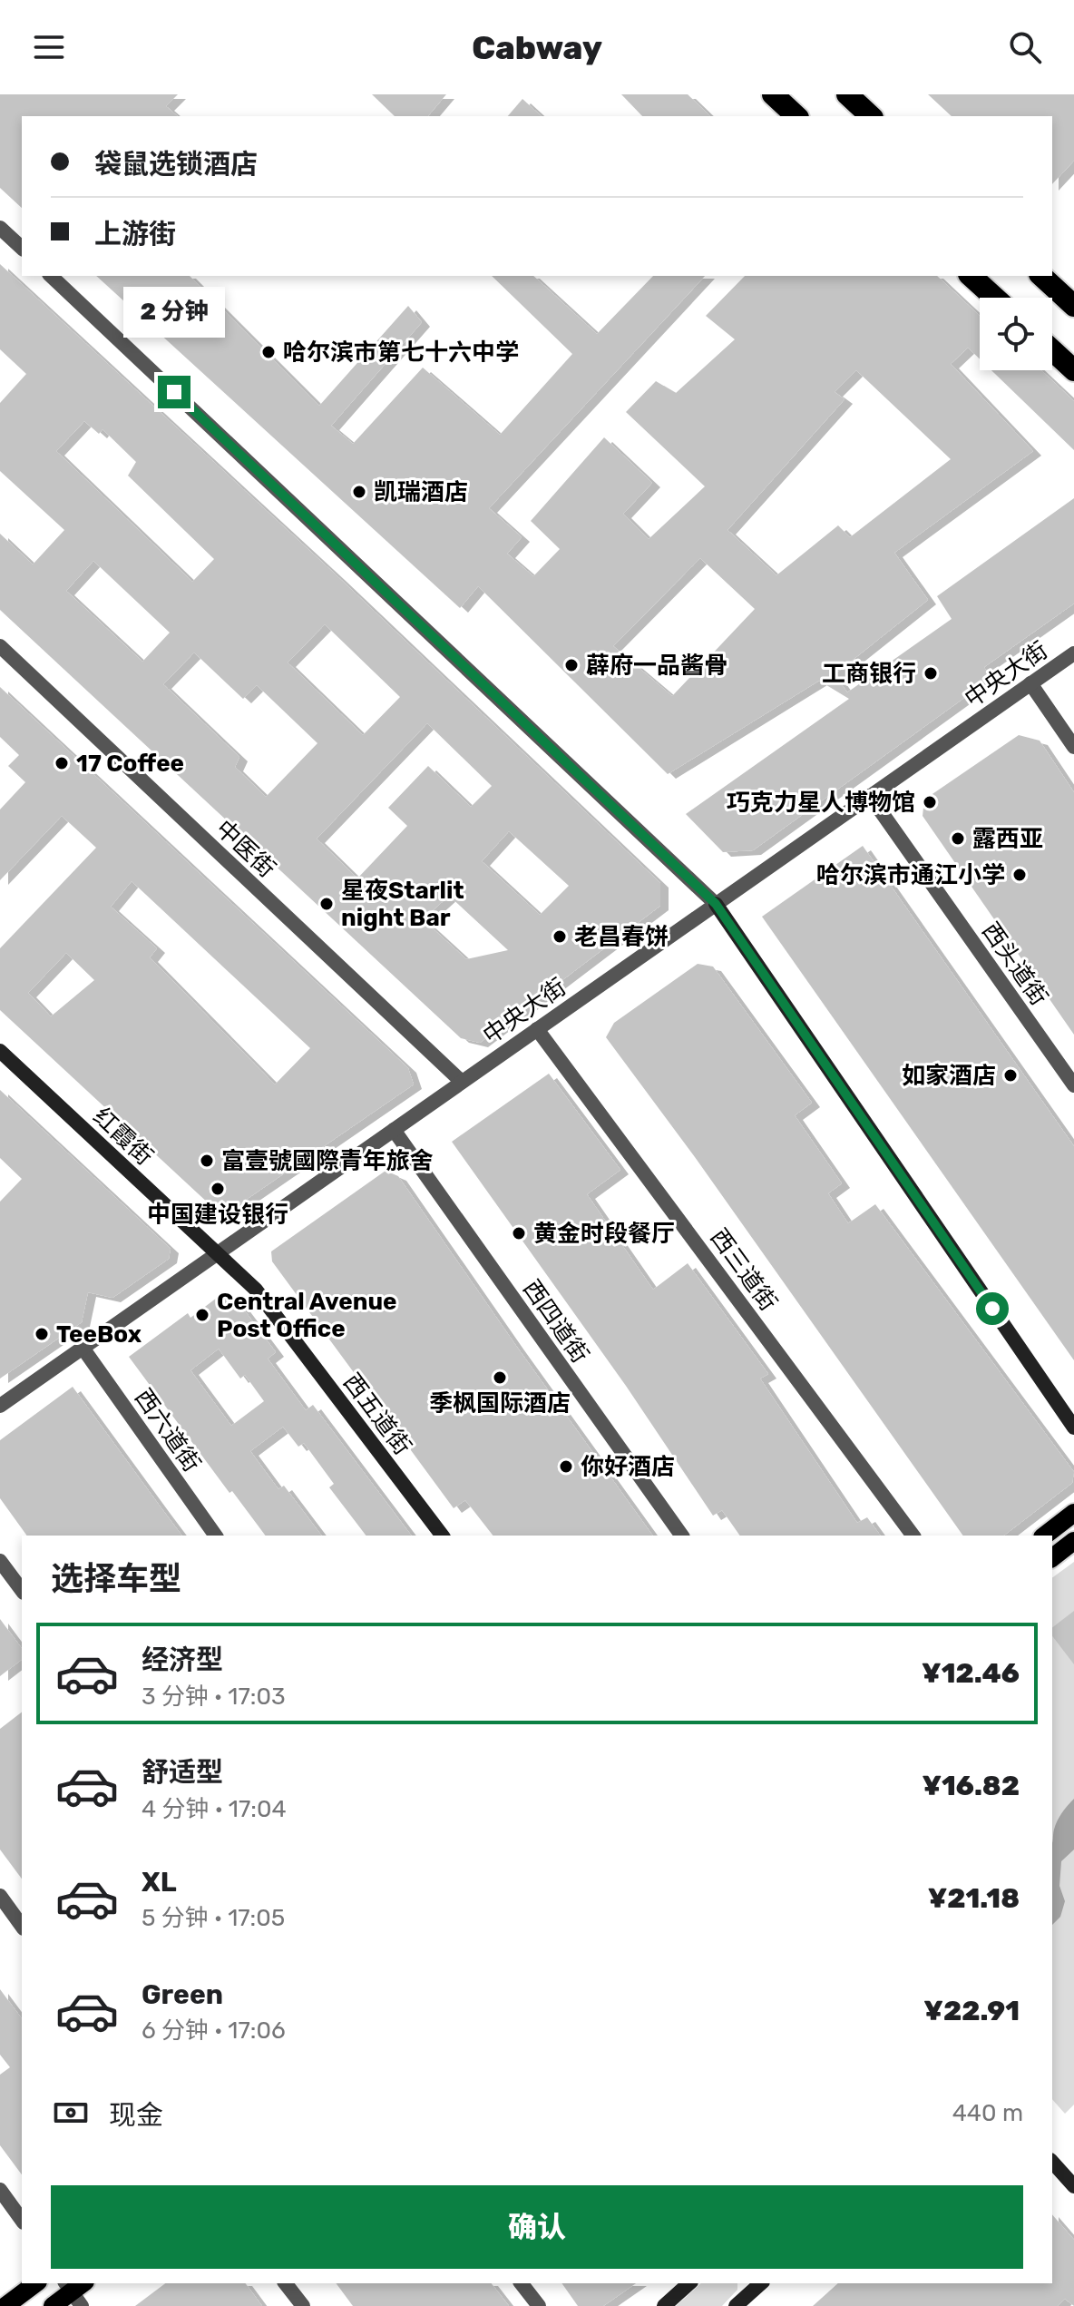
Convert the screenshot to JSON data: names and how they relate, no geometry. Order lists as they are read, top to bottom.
{
  "streets": {
    "main road": ["红霞街", "西五道街"],
    "street": [
      "中央大街",
      "中医街",
      "西头道街",
      "西三道街",
      "西四道街",
      "西六道街"
    ]
  },
  "crossings": [
    ["中央大街", "中医街"],
    ["中央大街", "西头道街"],
    ["中央大街", "红霞街"],
    ["中央大街", "西三道街"],
    ["中央大街", "西四道街"],
    ["中央大街", "西五道街"],
    ["中央大街", "西六道街"],
    ["红霞街", "西五道街"]
  ],
  "places": [
    "哈尔滨市第七十六中学",
    "凯瑞酒店",
    "薜府一品酱骨",
    "工商银行",
    "17 Coffee",
    "巧克力星人博物馆",
    "露西亚",
    "哈尔滨市通江小学",
    "星夜Starlit night Bar",
    "老昌春饼",
    "如家酒店",
    "富壹號國際青年旅舍",
    "中国建设银行",
    "黄金时段餐厅",
    "Central Avenue Post Office",
    "TeeBox",
    "季枫国际酒店",
    "你好酒店"
  ],
  "page": {
    "header": "Cabway",
    "banner": ["袋鼠选锁酒店", "上游街"],
    "bubble": "2 分钟",
    "heading": "选择车型",
    "list": [
      {
        "name": "经济型",
        "note": "3 分钟 · 17:03",
        "value": "¥12.46"
      },
      {
        "name": "舒适型",
        "note": "4 分钟 · 17:04",
        "value": "¥16.82"
      },
      {
        "name": "XL",
        "note": "5 分钟 · 17:05",
        "value": "¥21.18"
      },
      {
        "name": "Green",
        "note": "6 分钟 · 17:06",
        "value": "¥22.91"
      }
    ],
    "pay": ["现金", "440 m"],
    "buttons": "确认"
  }
}
